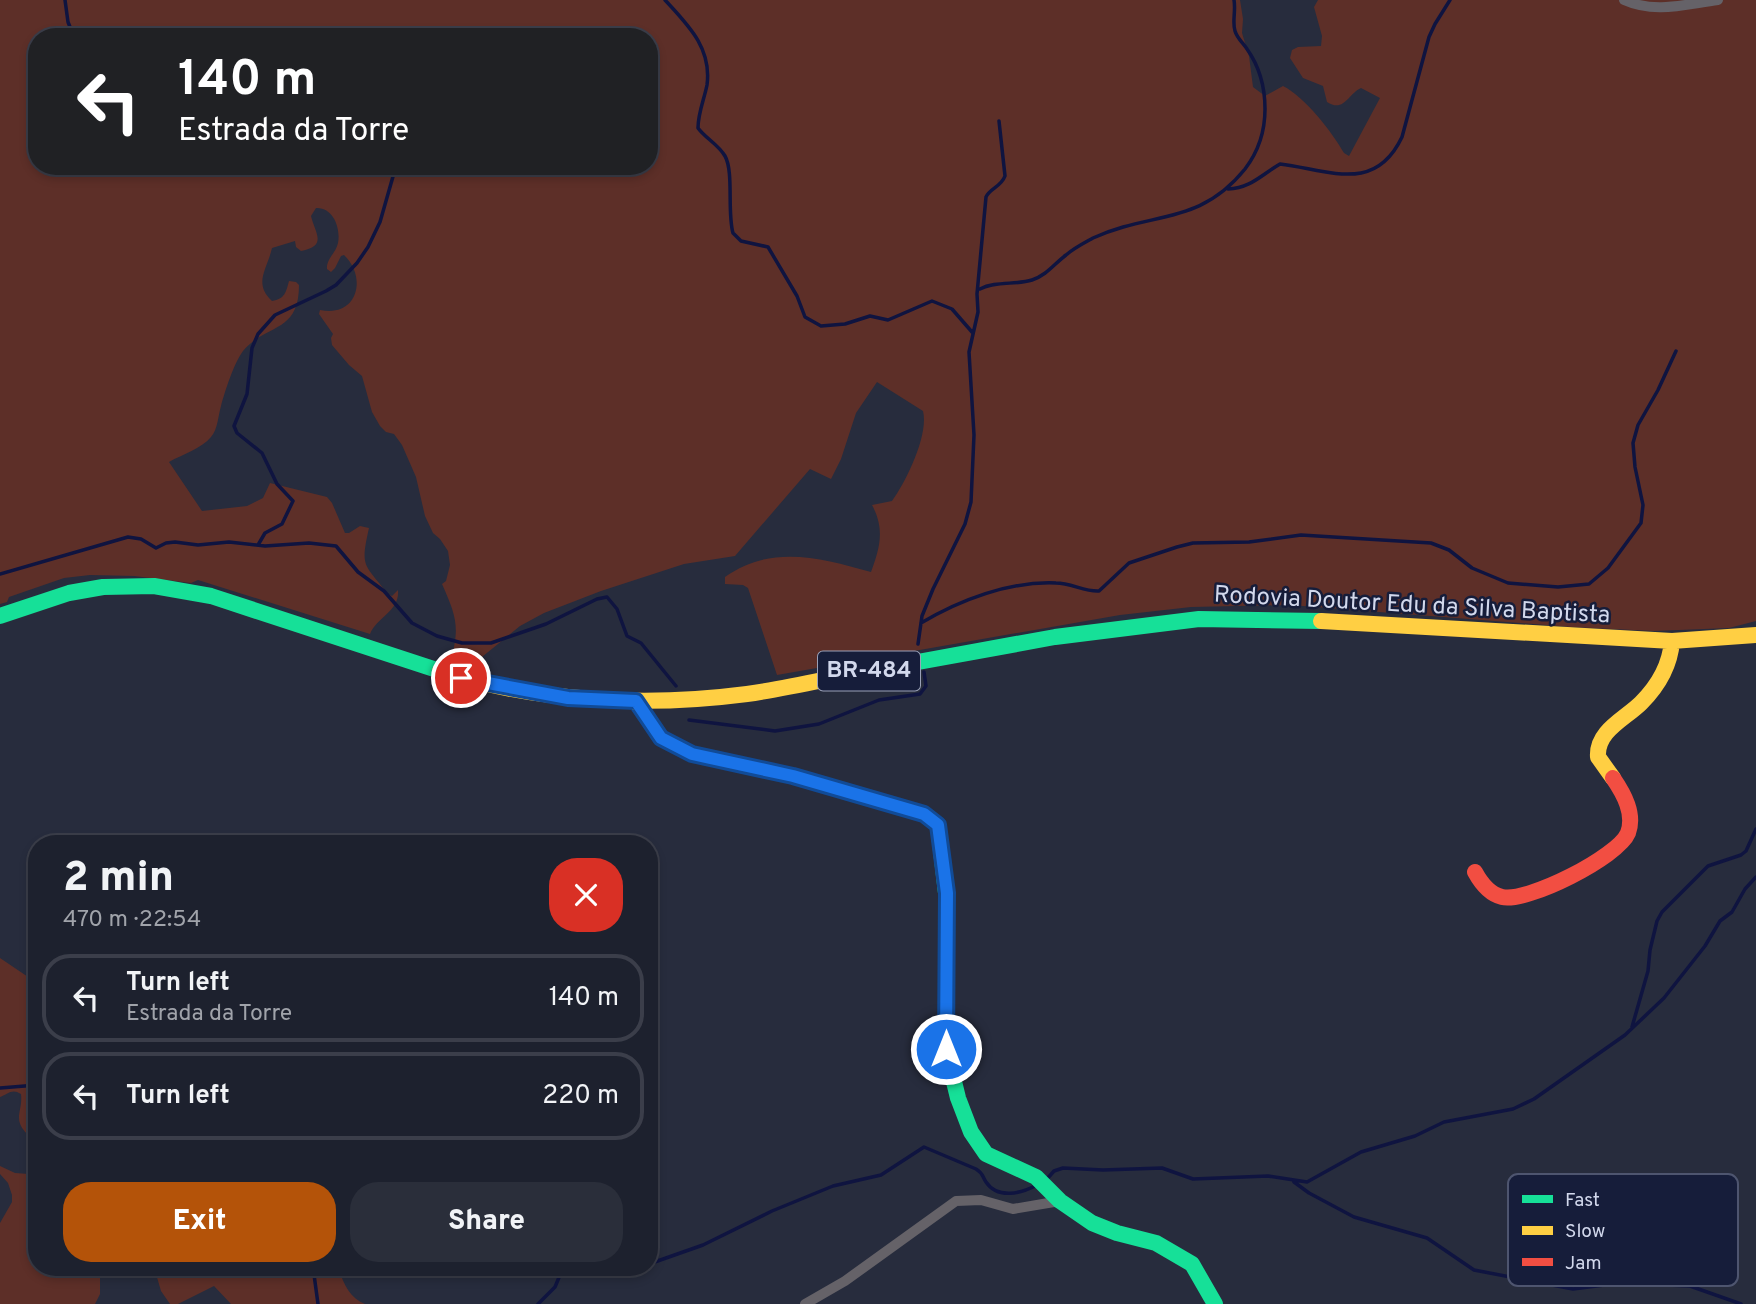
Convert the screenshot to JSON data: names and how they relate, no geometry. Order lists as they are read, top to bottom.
{
  "streets": {
    "main road": ["Rodovia Doutor Edu da Silva Baptista", "BR-484"]
  },
  "legend": ["Fast", "Slow", "Jam"],
  "page": {
    "turn": ["140 m", "Estrada da Torre"],
    "heading": ["2 min", "470 m · 22:54"],
    "list": [
      {
        "name": "Turn left",
        "note": "Estrada da Torre",
        "value": "140 m"
      },
      {
        "name": "Turn left",
        "value": "220 m"
      }
    ],
    "buttons": ["Exit", "Share"]
  }
}
